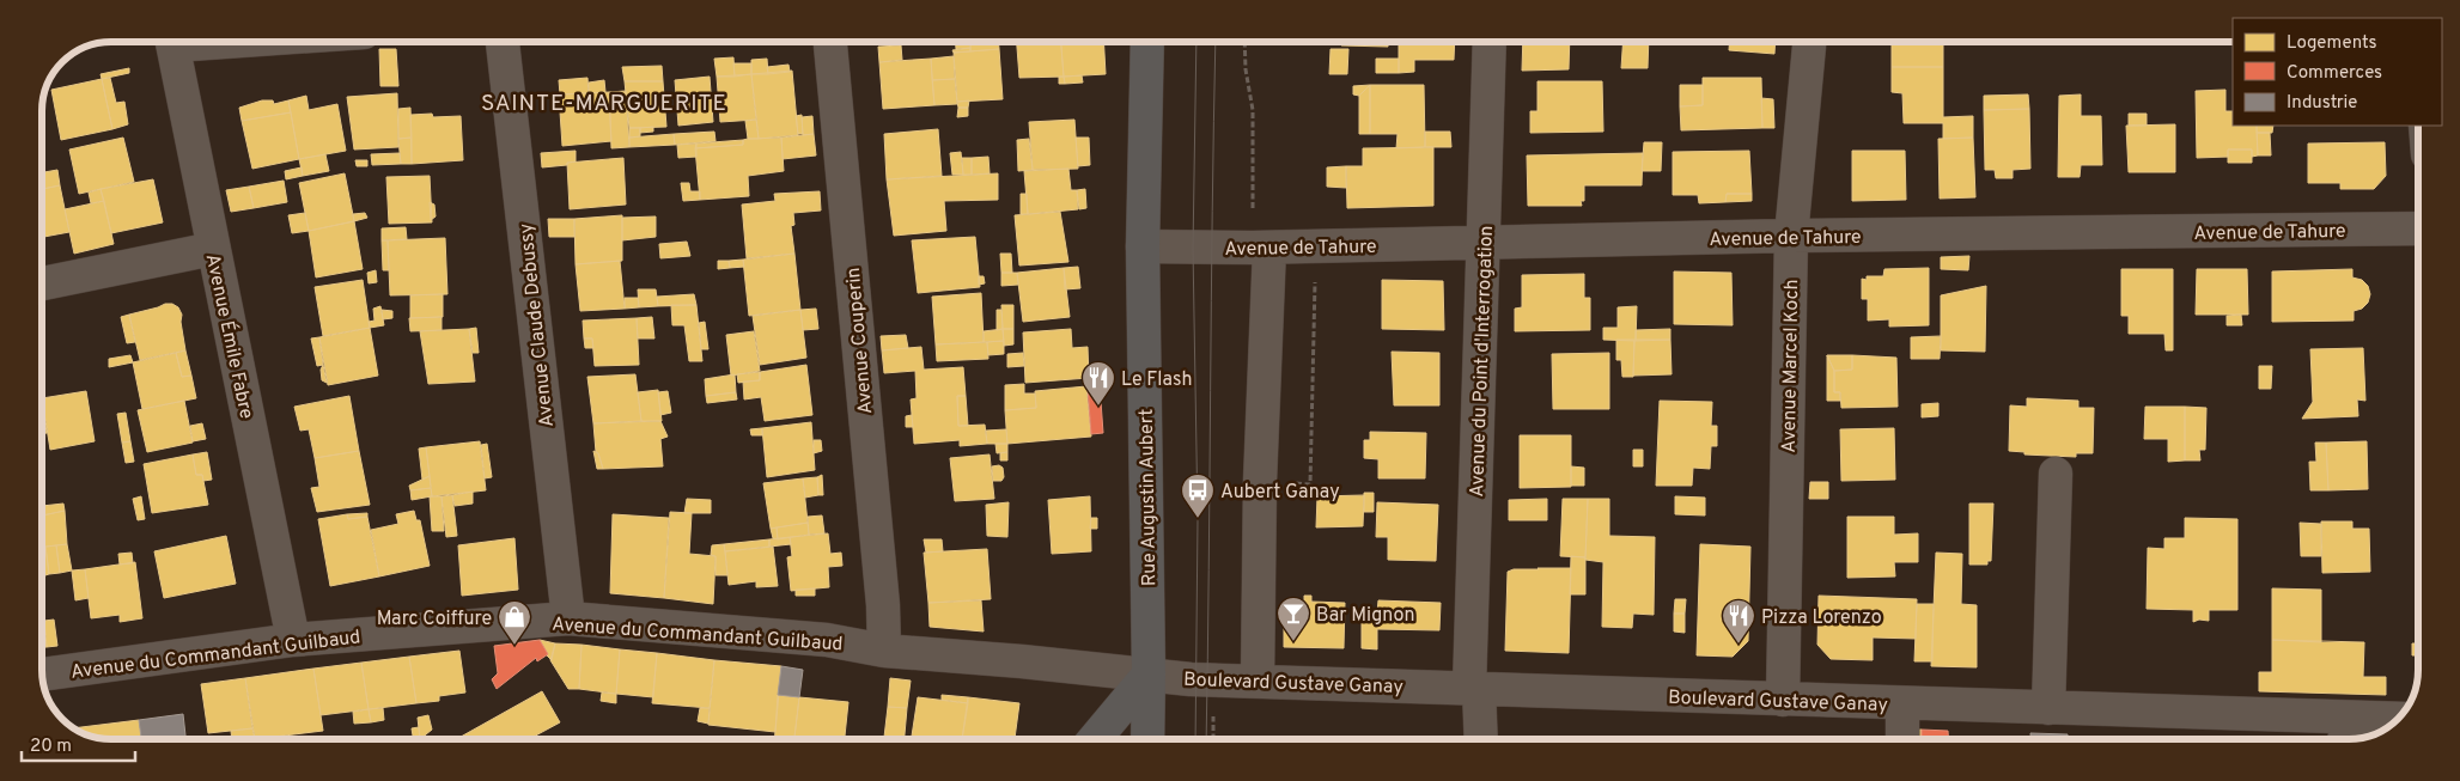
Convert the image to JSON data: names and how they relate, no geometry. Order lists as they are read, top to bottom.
{
  "streets": {
    "main road": ["Rue Augustin Aubert"],
    "street": [
      "Avenue de Tahure",
      "Avenue Claude Debussy",
      "Avenue Émile Fabre",
      "Avenue Couperin",
      "Avenue du Point d'Interrogation",
      "Avenue Marcel Koch",
      "Avenue du Commandant Guilbaud",
      "Boulevard Gustave Ganay"
    ]
  },
  "crossings": [
    ["Avenue de Tahure", "Avenue du Point d'Interrogation"],
    ["Avenue de Tahure", "Avenue Marcel Koch"],
    ["Avenue de Tahure", "Rue Augustin Aubert"],
    ["Avenue Claude Debussy", "Avenue du Commandant Guilbaud"],
    ["Avenue Émile Fabre", "Avenue du Commandant Guilbaud"],
    ["Avenue Couperin", "Avenue du Commandant Guilbaud"],
    ["Avenue du Point d'Interrogation", "Boulevard Gustave Ganay"],
    ["Avenue Marcel Koch", "Boulevard Gustave Ganay"],
    ["Rue Augustin Aubert", "Avenue du Commandant Guilbaud"],
    ["Rue Augustin Aubert", "Boulevard Gustave Ganay"],
    ["Avenue du Commandant Guilbaud", "Boulevard Gustave Ganay"]
  ],
  "districts": ["SAINTE-MARGUERITE"],
  "places": {
    "restaurant": ["Le Flash", "Pizza Lorenzo"],
    "bus stop": ["Aubert Ganay"],
    "bar": ["Bar Mignon"],
    "shop": ["Marc Coiffure"]
  },
  "legend": ["Logements", "Commerces", "Industrie"],
  "scale_bar": "20 m"
}
